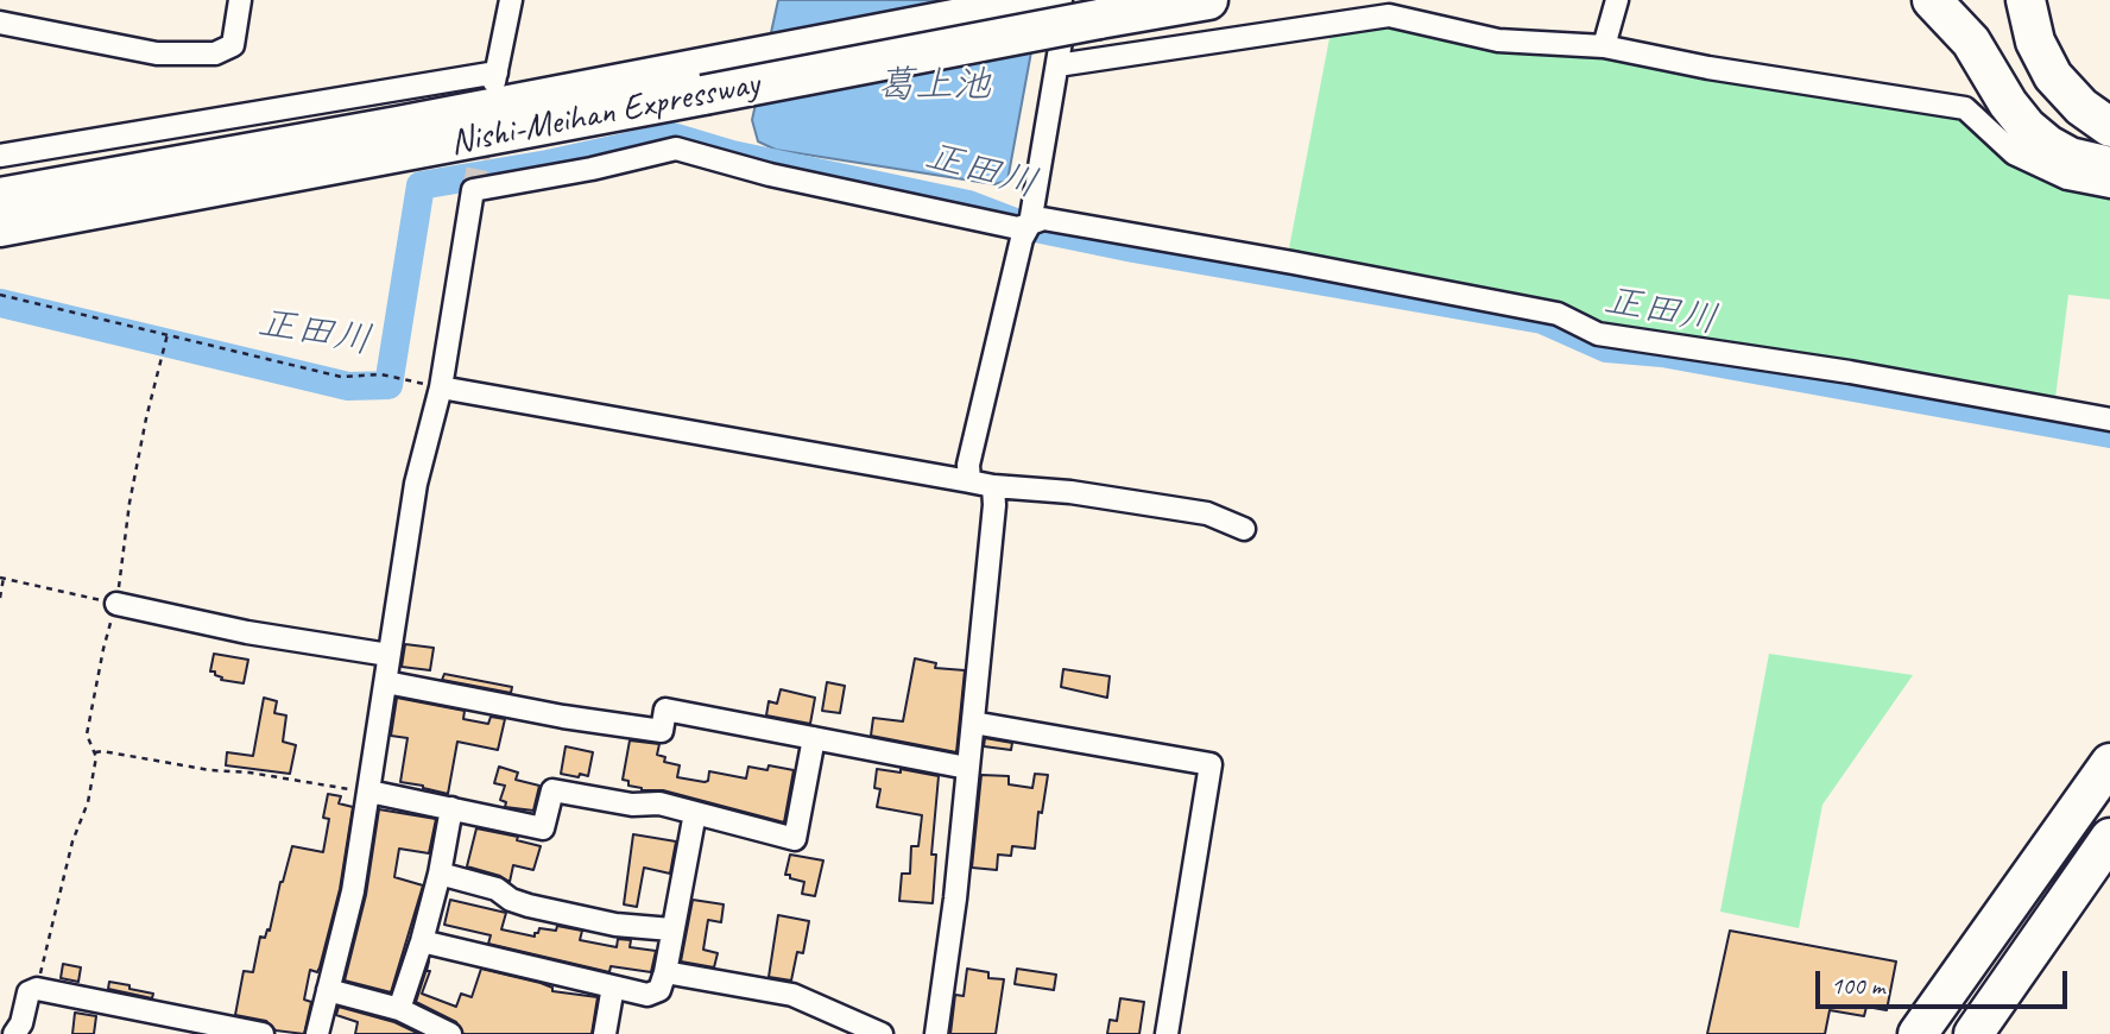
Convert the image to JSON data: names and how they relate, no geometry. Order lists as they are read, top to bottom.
{
  "streets": {
    "highway": ["Nishi-Meihan Expressway"]
  },
  "water": ["葛上池", "正田川"],
  "scale_bar": "100 m"
}
